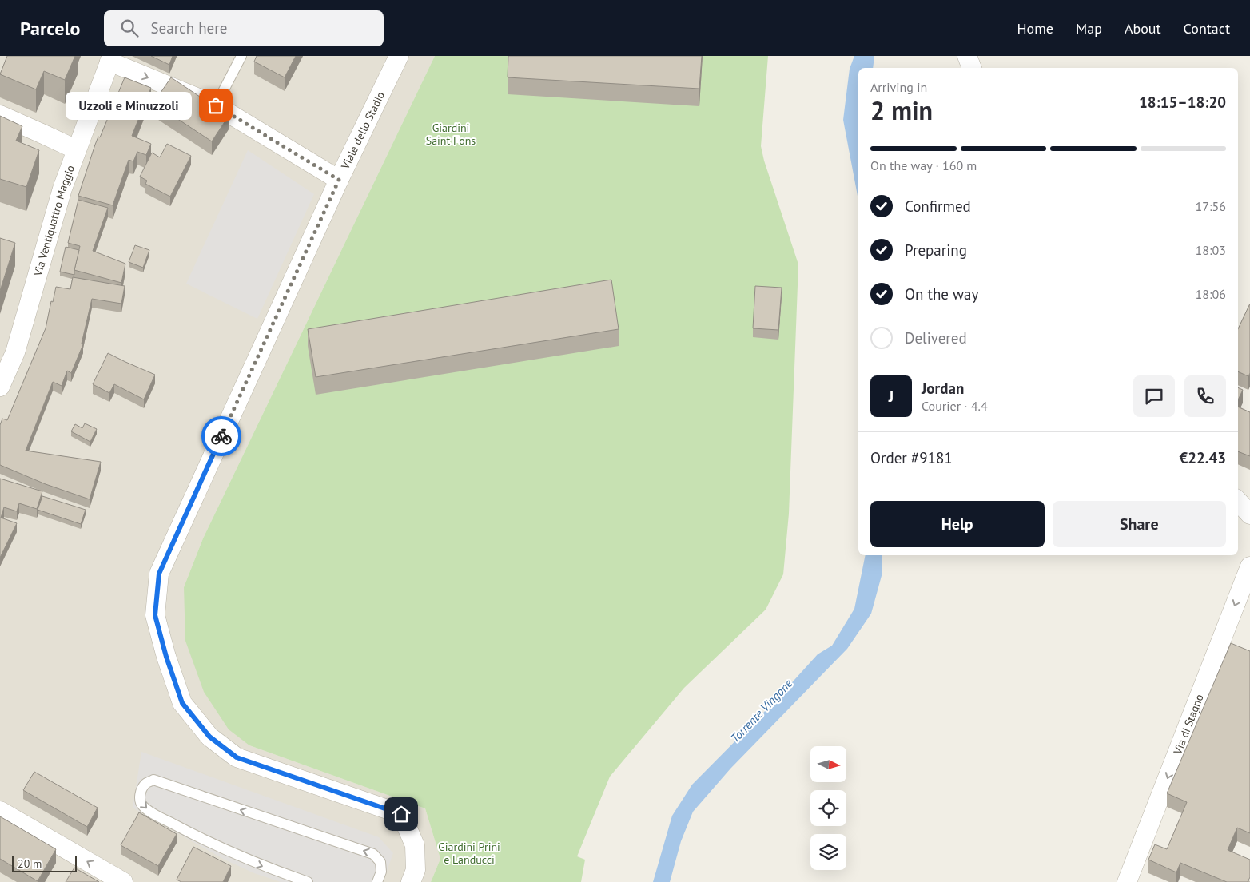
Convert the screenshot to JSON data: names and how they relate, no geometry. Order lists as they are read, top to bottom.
{
  "streets": {
    "street": ["Viale dello Stadio", "Via Ventiquattro Maggio", "Via di Stagno"]
  },
  "one_way": ["Via di Stagno"],
  "water": ["Torrente Vingone"],
  "parks": ["Giardini Saint Fons", "Giardini Prini e Landucci"],
  "places": ["Uzzoli e Minuzzoli"],
  "scale_bar": "20 m",
  "north": "right",
  "page": {
    "header": "Parcelo",
    "search": "Search here",
    "nav": [
      "Home",
      "Map",
      "About",
      "Contact"
    ],
    "heading": ["2 min", "Arriving in", "18:15–18:20"],
    "panel": [
      "Jordan",
      "Courier · 4.4",
      "Order #9181",
      "€22.43"
    ],
    "bubble": "Uzzoli e Minuzzoli",
    "bar": "On the way · 160 m",
    "list": [
      ["Confirmed", "17:56"],
      ["Preparing", "18:03"],
      ["On the way", "18:06"],
      "Delivered"
    ],
    "round": "J",
    "buttons": ["Help", "Share"],
    "scale": "20 m"
  }
}
